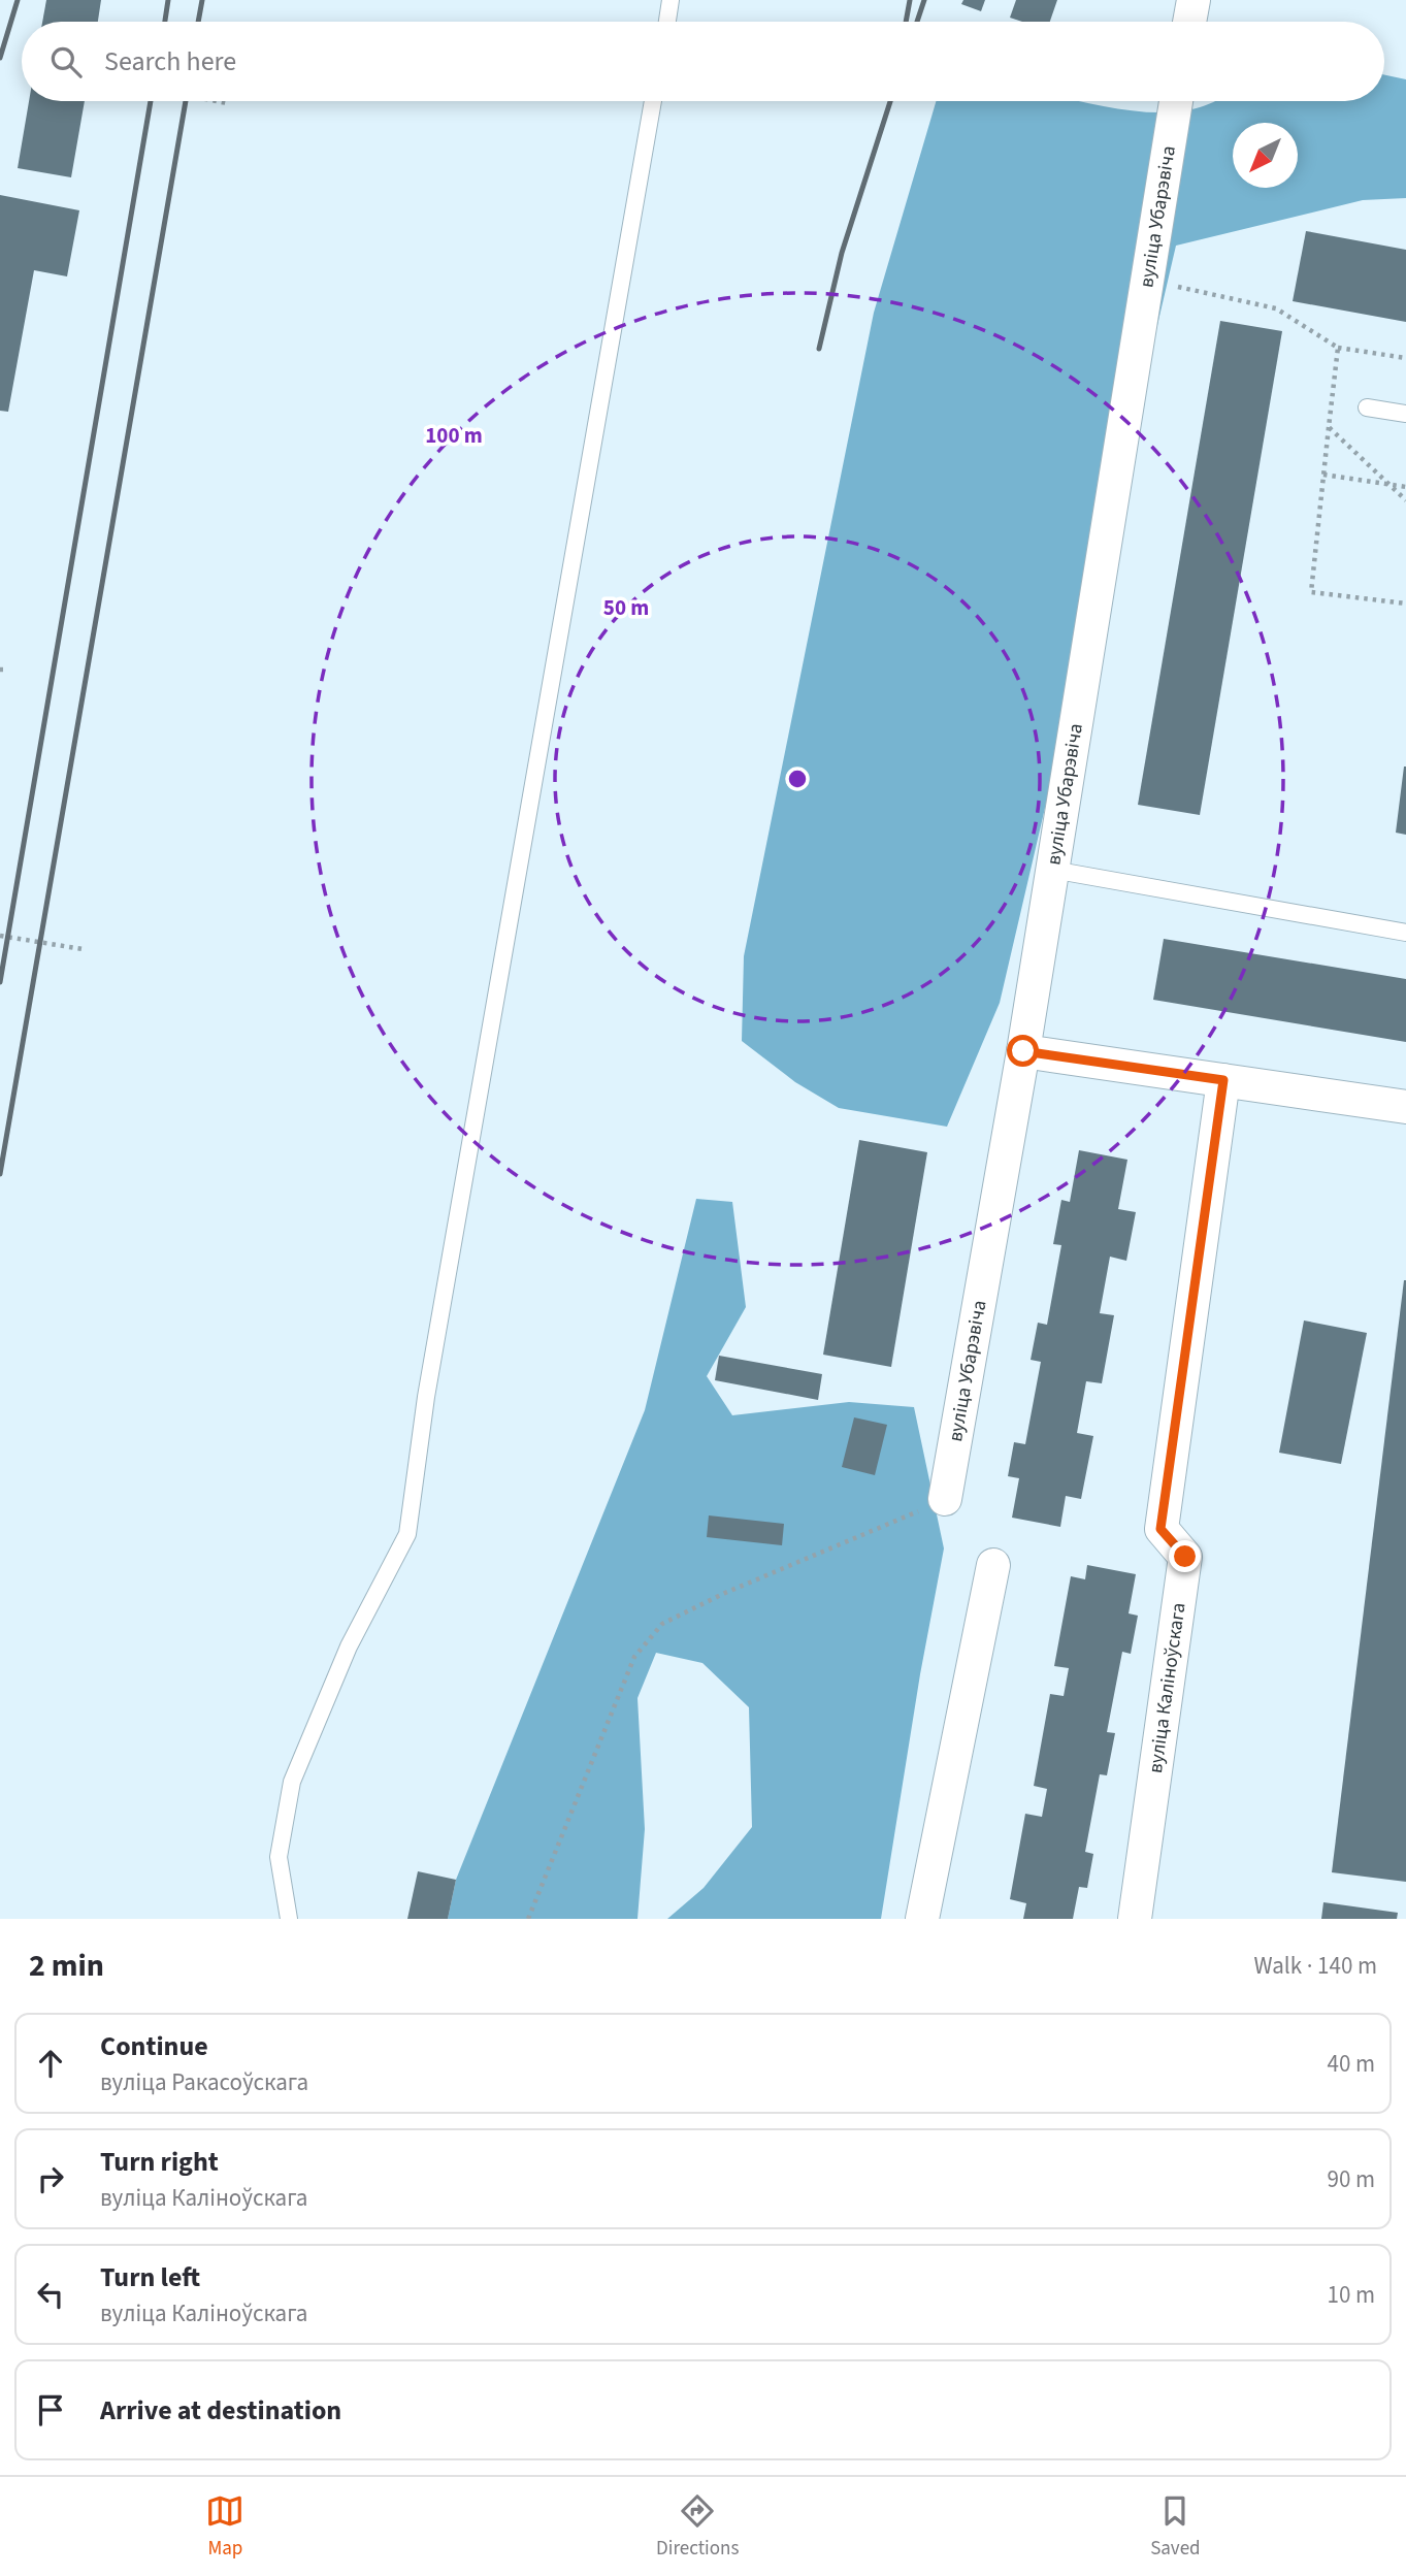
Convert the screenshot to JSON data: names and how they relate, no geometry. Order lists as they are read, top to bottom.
{
  "streets": {
    "street": ["вуліца Убарэвіча", "вуліца Каліноўскага"]
  },
  "north": "bottom left",
  "page": {
    "search": "Search here",
    "heading": ["2 min", "Walk · 140 m"],
    "list": [
      ["Continue", "вуліца Ракасоўскага", "40 m"],
      ["Turn right", "вуліца Каліноўскага", "90 m"],
      ["Turn left", "вуліца Каліноўскага", "10 m"],
      "Arrive at destination"
    ],
    "nav": ["Map", "Directions", "Saved"]
  },
  "rings": ["100 m", "50 m"]
}
